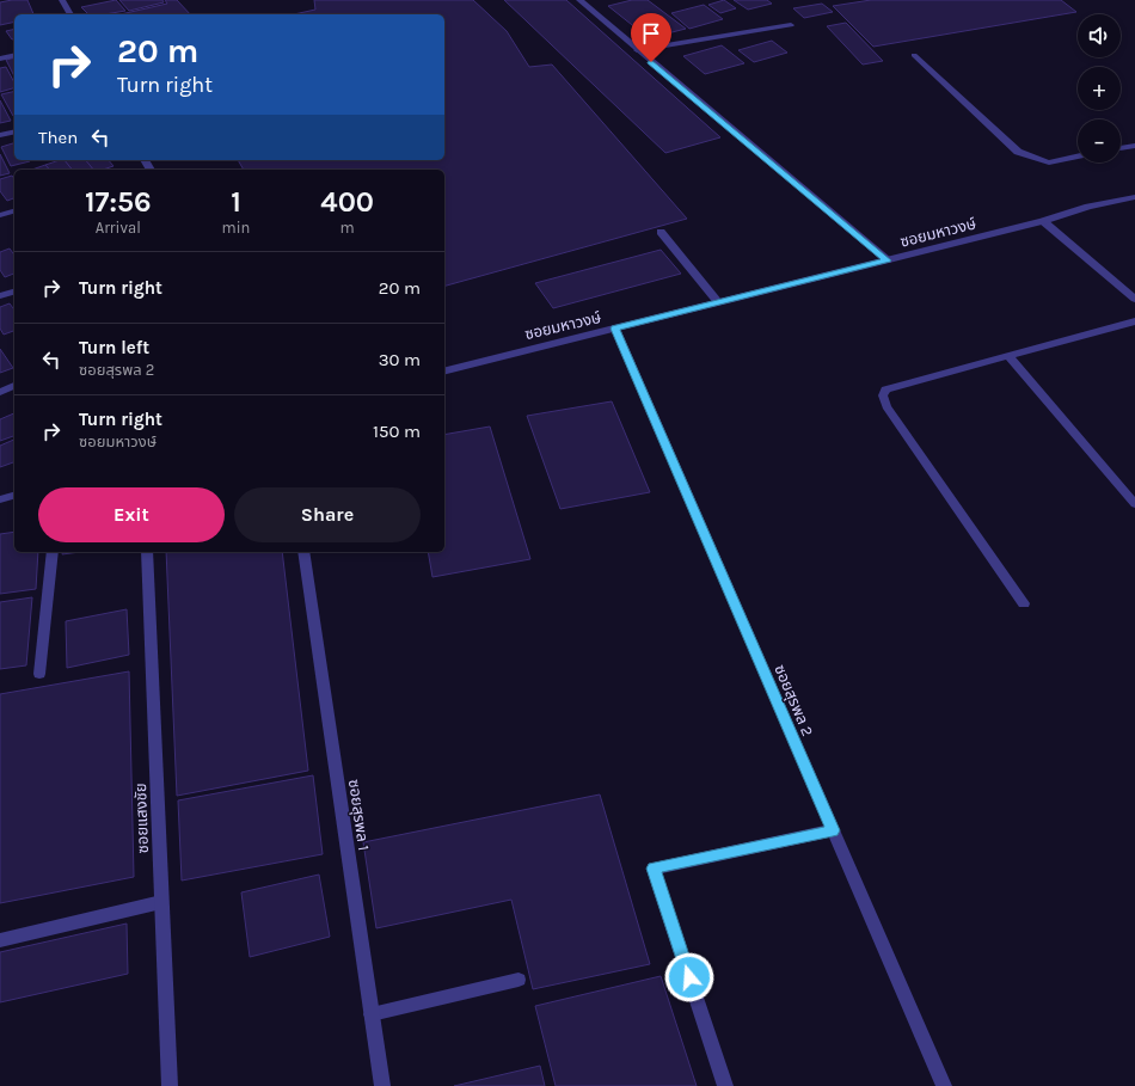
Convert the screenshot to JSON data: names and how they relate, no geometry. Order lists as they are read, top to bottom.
{
  "streets": {
    "street": [
      "ซอยมหาวงษ์",
      "ซอยสุรพล 2",
      "ซอยสุรพล 1",
      "ซอยแสงชัย"
    ]
  },
  "crossings": [
    ["ซอยมหาวงษ์", "ซอยสุรพล 2"]
  ],
  "page": {
    "map_buttons": ["+", "−"],
    "turn": ["20 m", "Turn right"],
    "then": "Then",
    "eta": [
      "17:56",
      "Arrival",
      "1",
      "min",
      "400",
      "m"
    ],
    "list": [
      {
        "name": "Turn right",
        "value": "20 m"
      },
      {
        "name": "Turn left",
        "note": "ซอยสุรพล 2",
        "value": "30 m"
      },
      {
        "name": "Turn right",
        "note": "ซอยมหาวงษ์",
        "value": "150 m"
      }
    ],
    "buttons": ["Exit", "Share"]
  }
}
